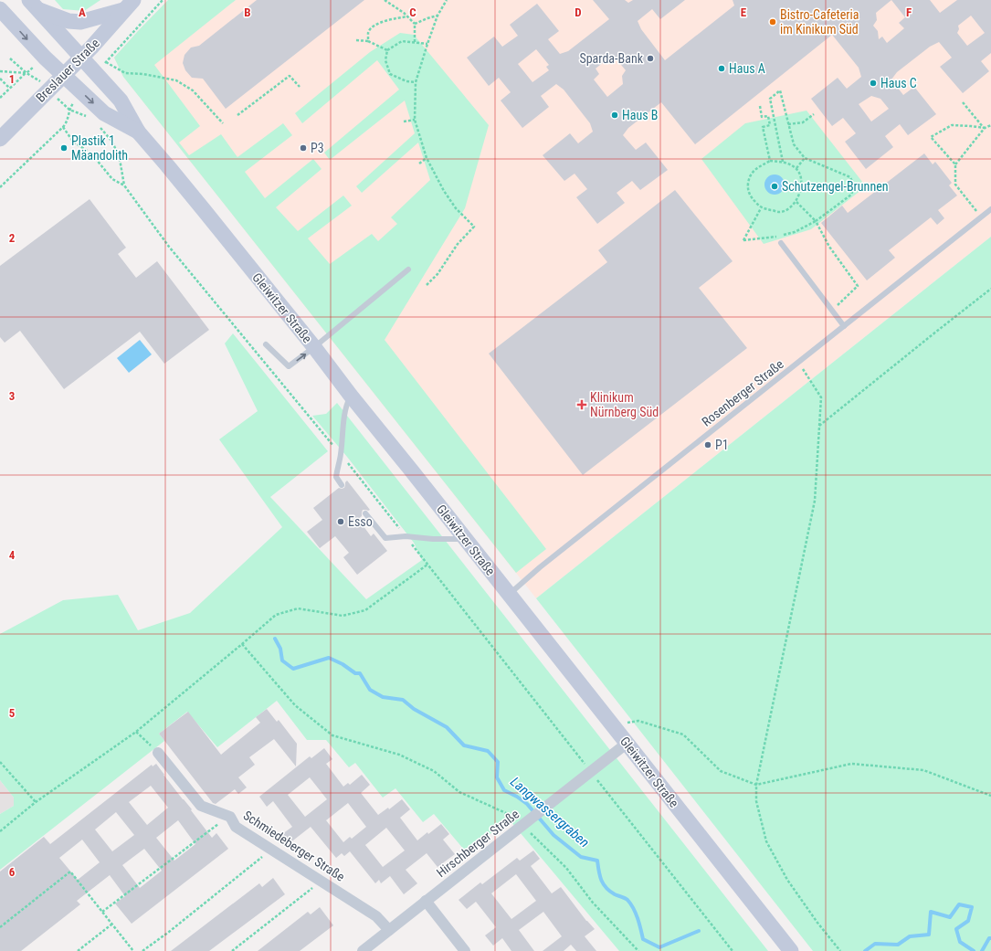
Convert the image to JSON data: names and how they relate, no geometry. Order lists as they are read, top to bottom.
{
  "streets": {
    "main road": ["Breslauer Straße", "Gleiwitzer Straße"],
    "street": ["Hirschberger Straße", "Schmiedeberger Straße"],
    "lane": ["Rosenberger Straße"]
  },
  "crossings": [
    ["Breslauer Straße", "Gleiwitzer Straße"],
    ["Gleiwitzer Straße", "Rosenberger Straße"],
    ["Gleiwitzer Straße", "Hirschberger Straße"],
    ["Hirschberger Straße", "Schmiedeberger Straße"]
  ],
  "water": ["Langwassergraben"],
  "places": {
    "other": [
      "Bistro-Cafeteria im Kinikum Süd",
      "Sparda-Bank",
      "Haus A",
      "Haus C",
      "Haus B",
      "Plastik 1 Mäandolith",
      "P3",
      "Schutzengel-Brunnen",
      "P1",
      "Esso"
    ],
    "health": ["Klinikum Nürnberg Süd"]
  },
  "grid": {
    "columns": [
      "A",
      "B",
      "C",
      "D",
      "E",
      "F"
    ],
    "rows": [
      "1",
      "2",
      "3",
      "4",
      "5",
      "6"
    ]
  }
}
